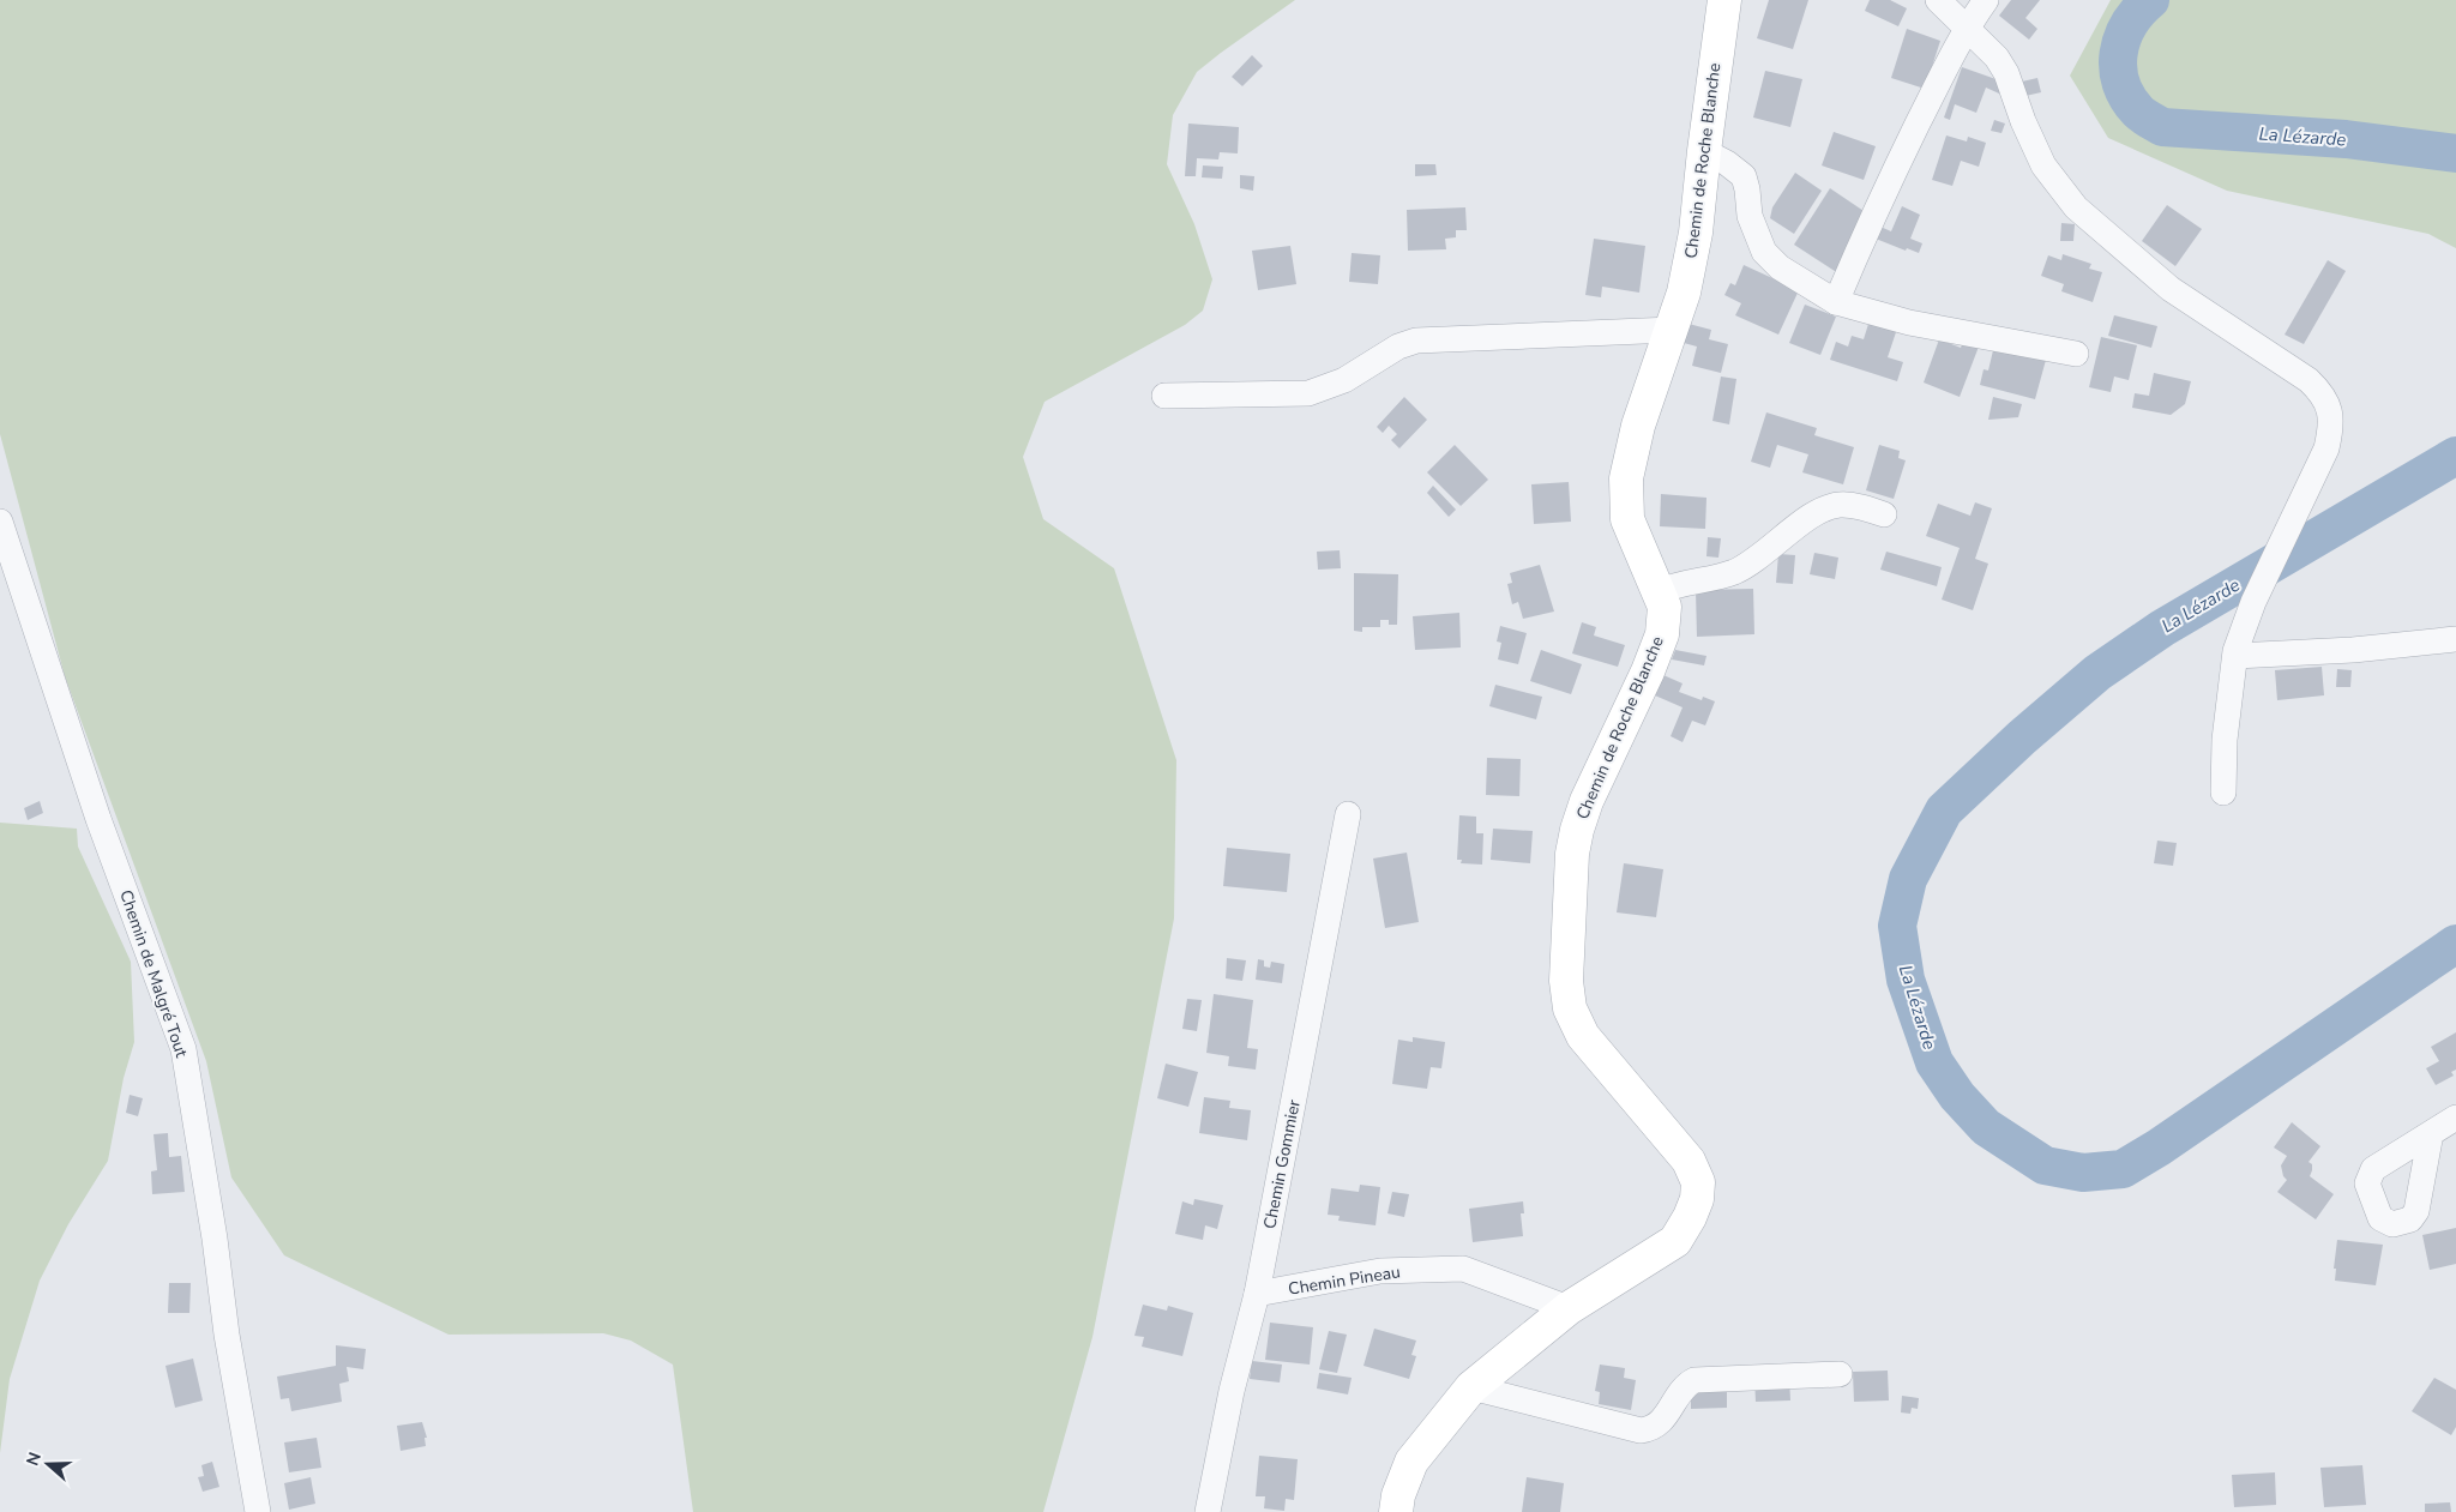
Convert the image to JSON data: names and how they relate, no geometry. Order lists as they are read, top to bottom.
{
  "streets": {
    "main road": ["Chemin de Roche Blanche"],
    "street": ["Chemin de Malgré Tout", "Chemin Gommier", "Chemin Pineau"]
  },
  "crossings": [
    ["Chemin de Roche Blanche", "Chemin Pineau"],
    ["Chemin Gommier", "Chemin Pineau"]
  ],
  "water": ["La Lézarde"],
  "north": "left"
}
